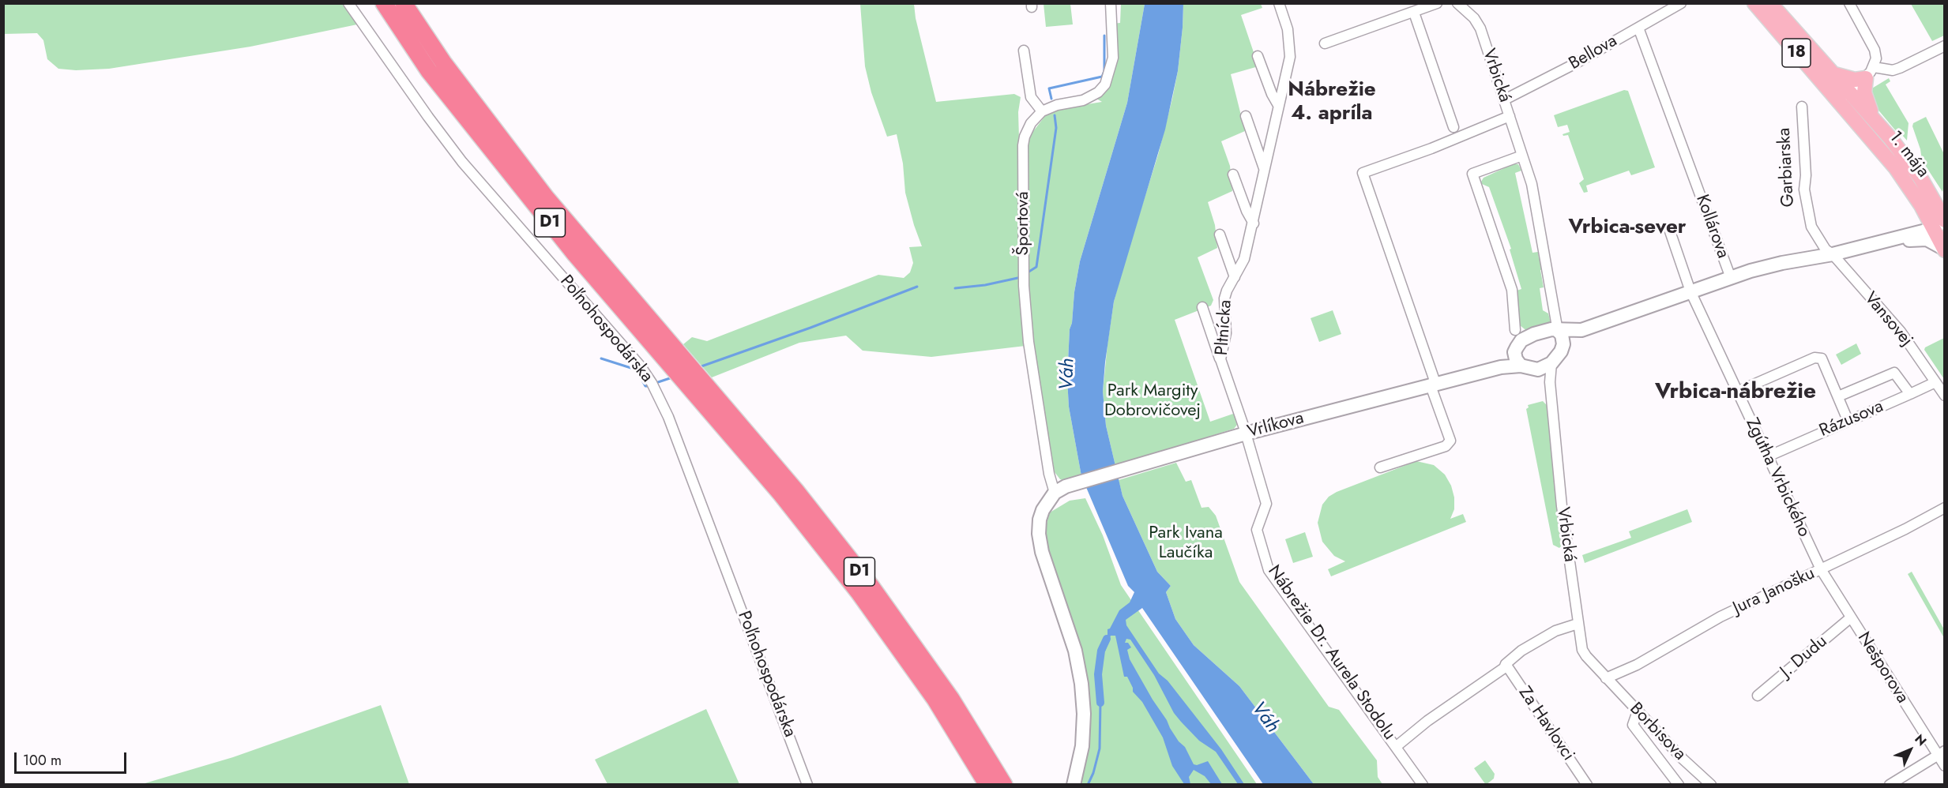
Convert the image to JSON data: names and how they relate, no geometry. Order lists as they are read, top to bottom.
{
  "streets": {
    "highway": ["D1"],
    "main road": ["18", "1. mája"],
    "street": [
      "Bellova",
      "Vrbická",
      "Garbiarska",
      "Športová",
      "Kollárova",
      "Vansovej",
      "Pltnícka",
      "Poľnohospodárska",
      "Rázusova",
      "Vrlíkova",
      "Zgútha Vrbického",
      "Jura Janošku",
      "Nábrežie Dr. Aurela Stodolu",
      "J. Dudu",
      "Nešporova",
      "Za Havlovci",
      "Borbisova"
    ]
  },
  "crossings": [
    ["Bellova", "Vrbická"],
    ["Bellova", "Kollárova"],
    ["18", "1. mája"],
    ["Vrbická", "Kollárova"],
    ["Vrbická", "Vrlíkova"],
    ["Vrbická", "Jura Janošku"],
    ["Vrbická", "Borbisova"],
    ["Garbiarska", "Vansovej"],
    ["Športová", "Vrlíkova"],
    ["Kollárova", "Vrlíkova"],
    ["Kollárova", "Zgútha Vrbického"],
    ["Vansovej", "Rázusova"],
    ["Pltnícka", "Vrlíkova"],
    ["Pltnícka", "Nábrežie Dr. Aurela Stodolu"],
    ["Rázusova", "Zgútha Vrbického"],
    ["Vrlíkova", "Nábrežie Dr. Aurela Stodolu"],
    ["Zgútha Vrbického", "Jura Janošku"],
    ["Zgútha Vrbického", "Nešporova"],
    ["Jura Janošku", "Nešporova"],
    ["Jura Janošku", "Borbisova"],
    ["J. Dudu", "Nešporova"]
  ],
  "districts": ["Nábrežie 4. apríla", "Vrbica-sever", "Vrbica-nábrežie"],
  "water": ["Váh"],
  "parks": ["Park Margity Dobrovičovej", "Park Ivana Laučíka"],
  "scale_bar": "100 m",
  "north": "top right"
}
